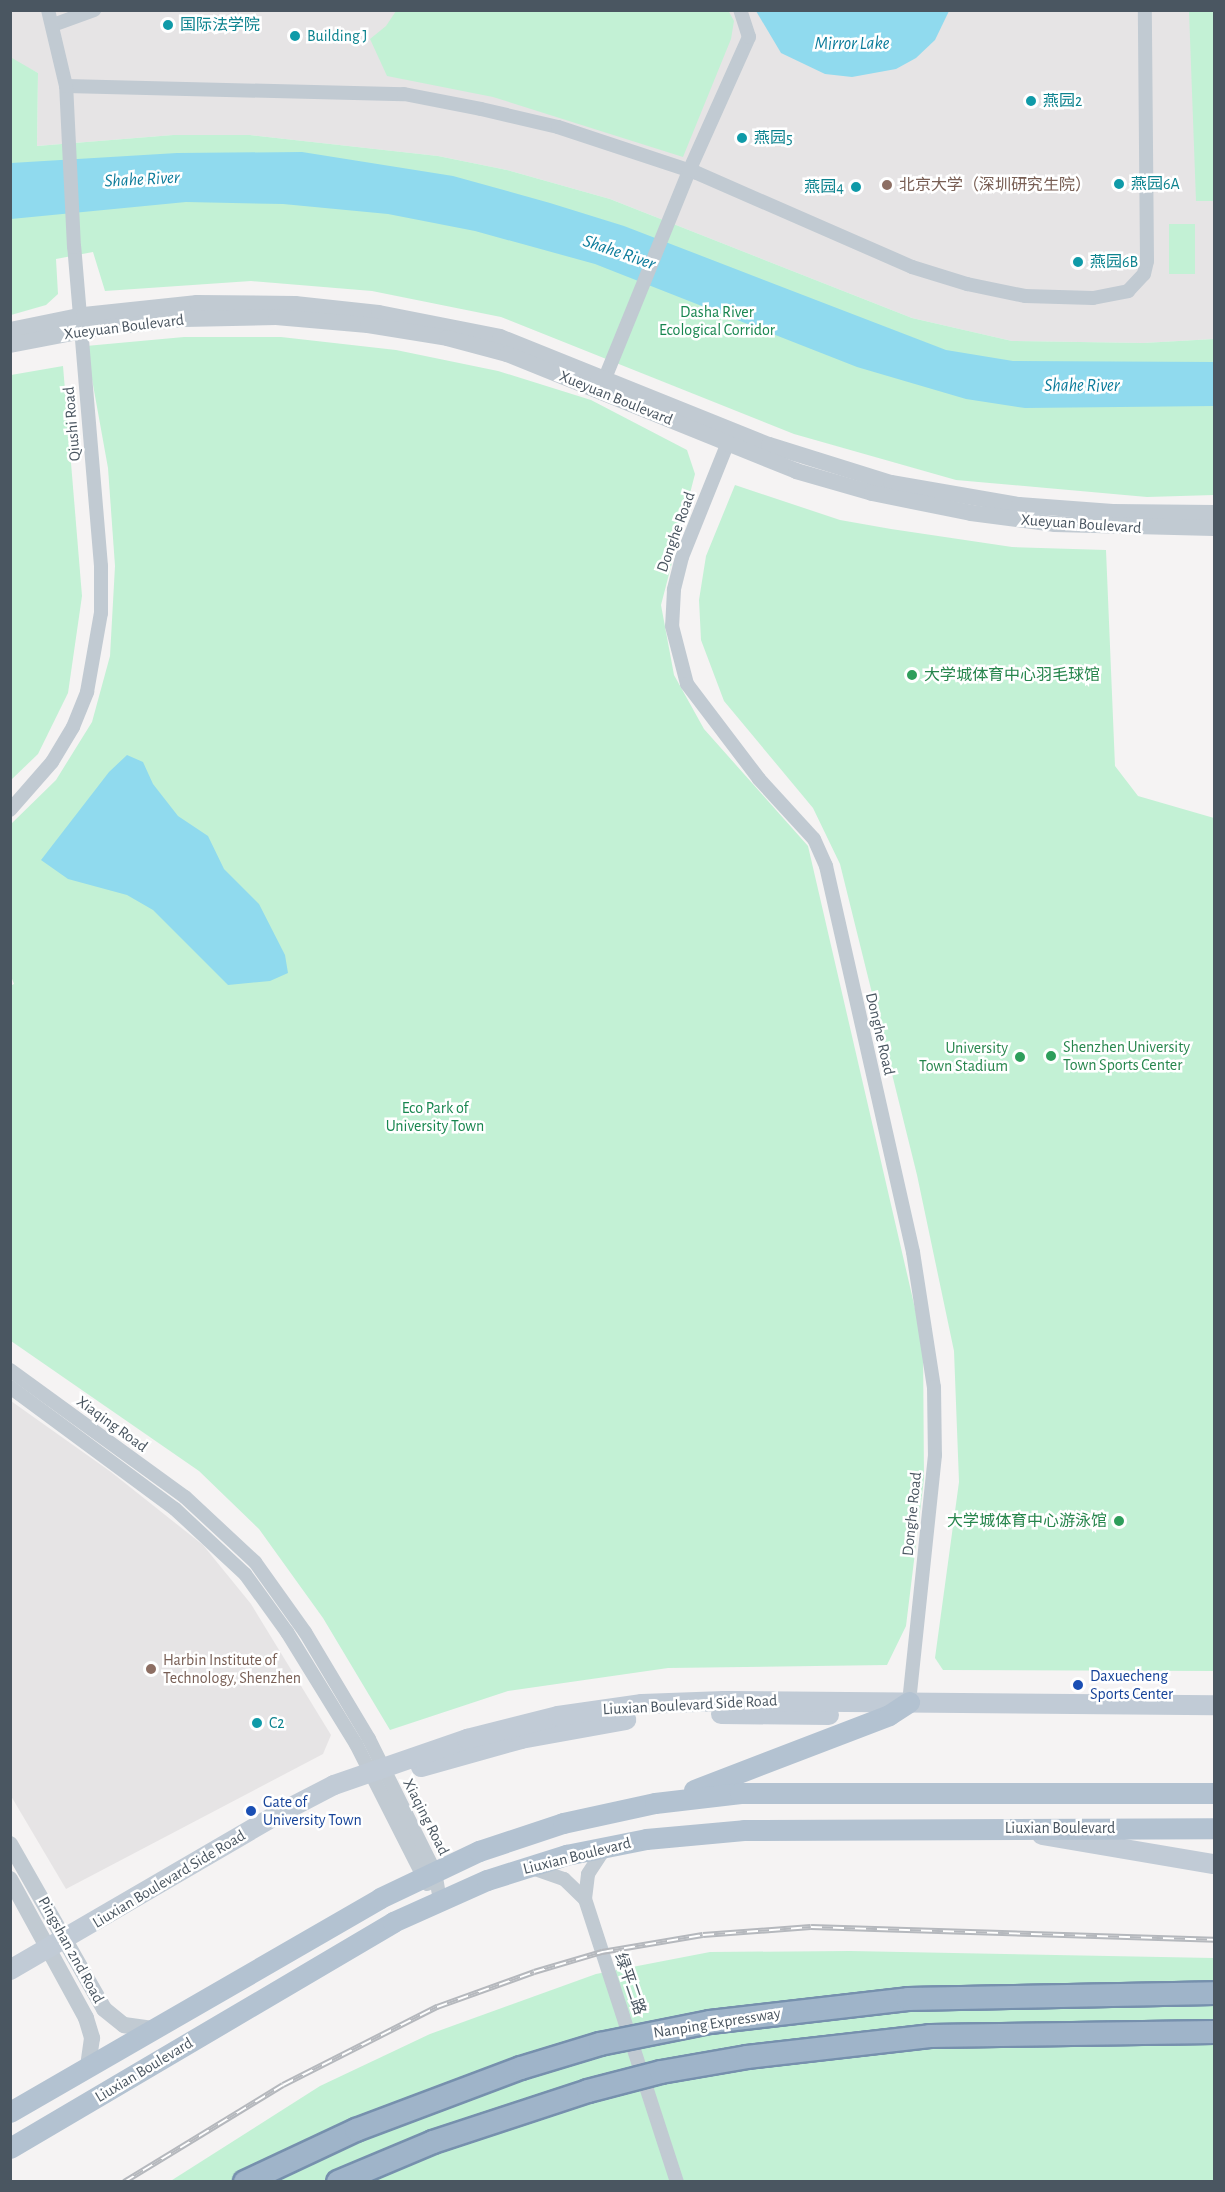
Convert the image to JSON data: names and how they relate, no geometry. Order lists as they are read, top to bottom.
{
  "streets": {
    "highway": ["Nanping Expressway"],
    "main road": ["Liuxian Boulevard Side Road", "Liuxian Boulevard"],
    "street": [
      "Xueyuan Boulevard",
      "Qiushi Road",
      "Donghe Road",
      "Xiaqing Road",
      "Pingshan 2nd Road",
      "绿平二路"
    ]
  },
  "crossings": [
    ["Xueyuan Boulevard", "Qiushi Road"],
    ["Xueyuan Boulevard", "Donghe Road"],
    ["Donghe Road", "Liuxian Boulevard Side Road"],
    ["Xiaqing Road", "Liuxian Boulevard Side Road"],
    ["Xiaqing Road", "Liuxian Boulevard"],
    ["Liuxian Boulevard Side Road", "Pingshan 2nd Road"],
    ["Liuxian Boulevard", "Pingshan 2nd Road"]
  ],
  "water": ["Mirror Lake", "Shahe River"],
  "parks": ["Dasha River Ecological Corridor", "Eco Park of University Town"],
  "places": [
    "国际法学院",
    "Building J",
    "燕园2",
    "燕园5",
    "燕园6A",
    "北京大学（深圳研究生院）",
    "燕园4",
    "燕园6B",
    "大学城体育中心羽毛球馆",
    "Shenzhen University Town Sports Center",
    "University Town Stadium",
    "大学城体育中心游泳馆",
    "Harbin Institute of Technology, Shenzhen",
    "Daxuecheng Sports Center",
    "C2",
    "Gate of University Town"
  ]
}
